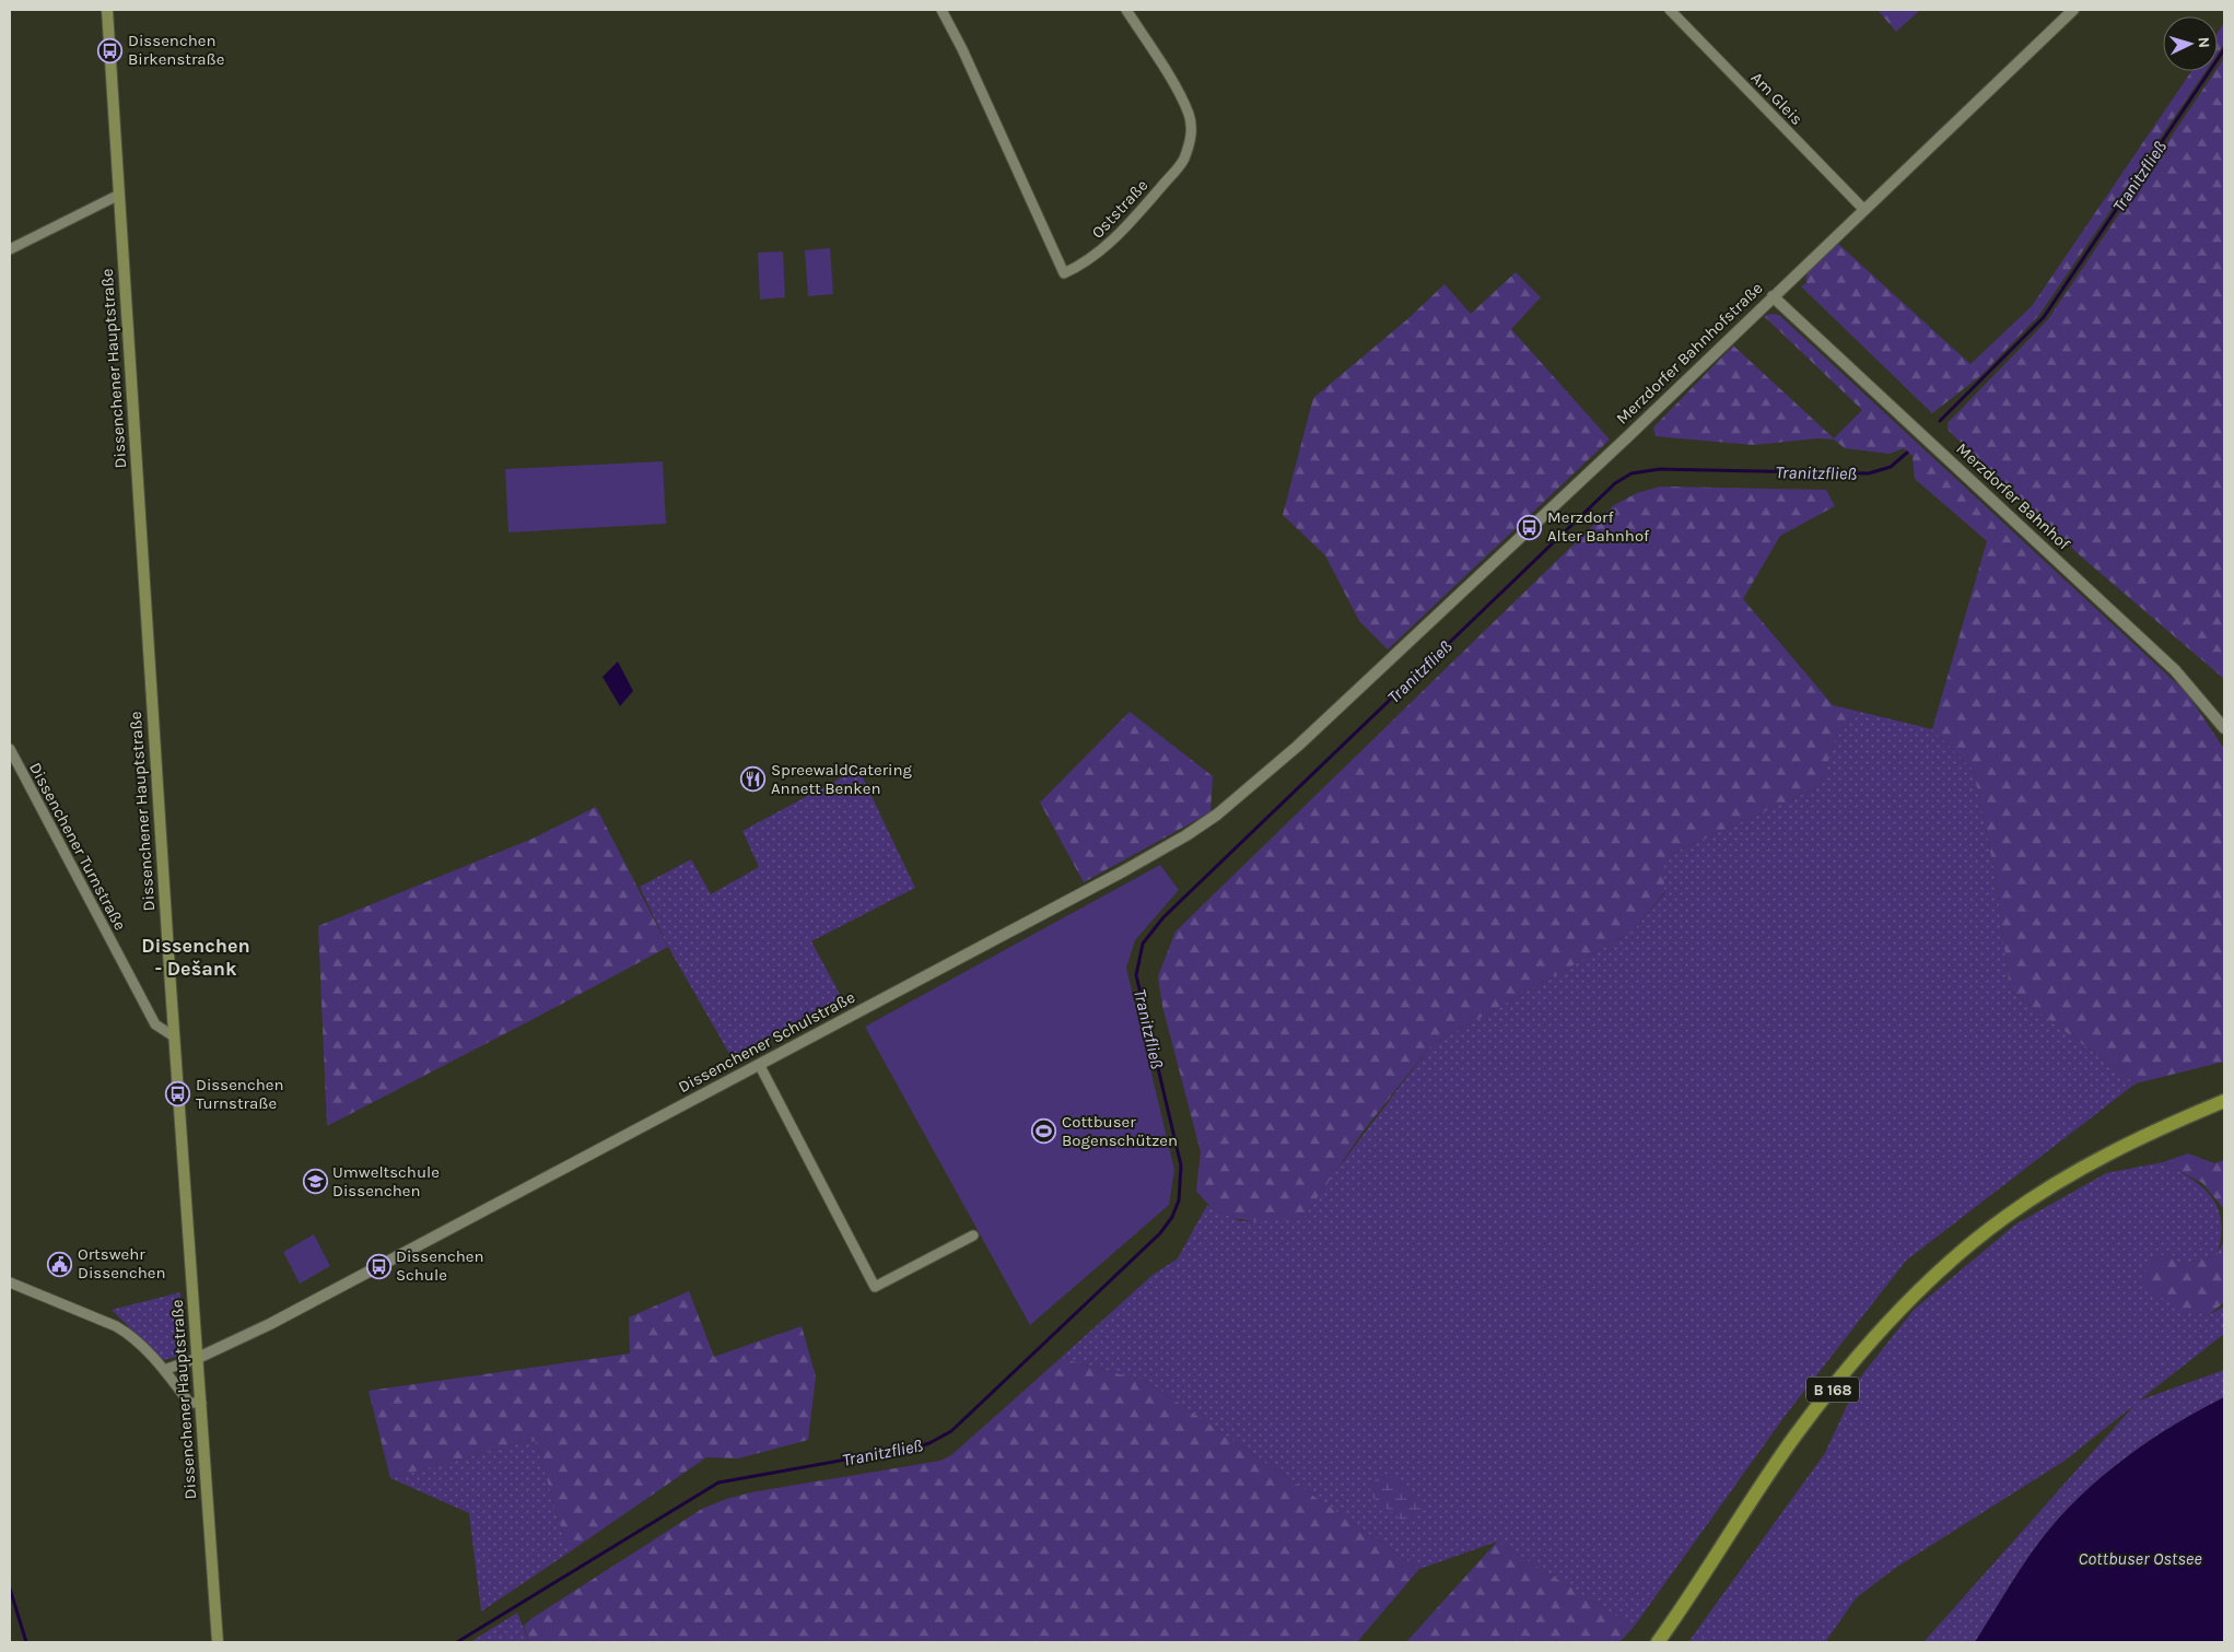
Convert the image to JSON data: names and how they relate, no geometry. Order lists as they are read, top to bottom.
{
  "streets": {
    "main road": ["Dissenchener Hauptstraße", "B 168"],
    "street": [
      "Am Gleis",
      "Oststraße",
      "Merzdorfer Bahnhofstraße",
      "Merzdorfer Bahnhof",
      "Dissenchener Turnstraße",
      "Dissenchener Schulstraße"
    ]
  },
  "crossings": [
    ["Am Gleis", "Merzdorfer Bahnhofstraße"],
    ["Merzdorfer Bahnhofstraße", "Merzdorfer Bahnhof"],
    ["Merzdorfer Bahnhofstraße", "Dissenchener Schulstraße"],
    ["Dissenchener Hauptstraße", "Dissenchener Turnstraße"],
    ["Dissenchener Hauptstraße", "Dissenchener Schulstraße"]
  ],
  "districts": ["Dissenchen - Dešank"],
  "water": ["Tranitzfließ", "Cottbuser Ostsee"],
  "places": {
    "bus stop": [
      "Dissenchen Birkenstraße",
      "Merzdorf Alter Bahnhof",
      "Dissenchen Turnstraße",
      "Dissenchen Schule"
    ],
    "restaurant": ["SpreewaldCatering Annett Benken"],
    "sports": ["Cottbuser Bogenschützen"],
    "school or university": ["Umweltschule Dissenchen"],
    "public building": ["Ortswehr Dissenchen"]
  },
  "north": "right"
}
